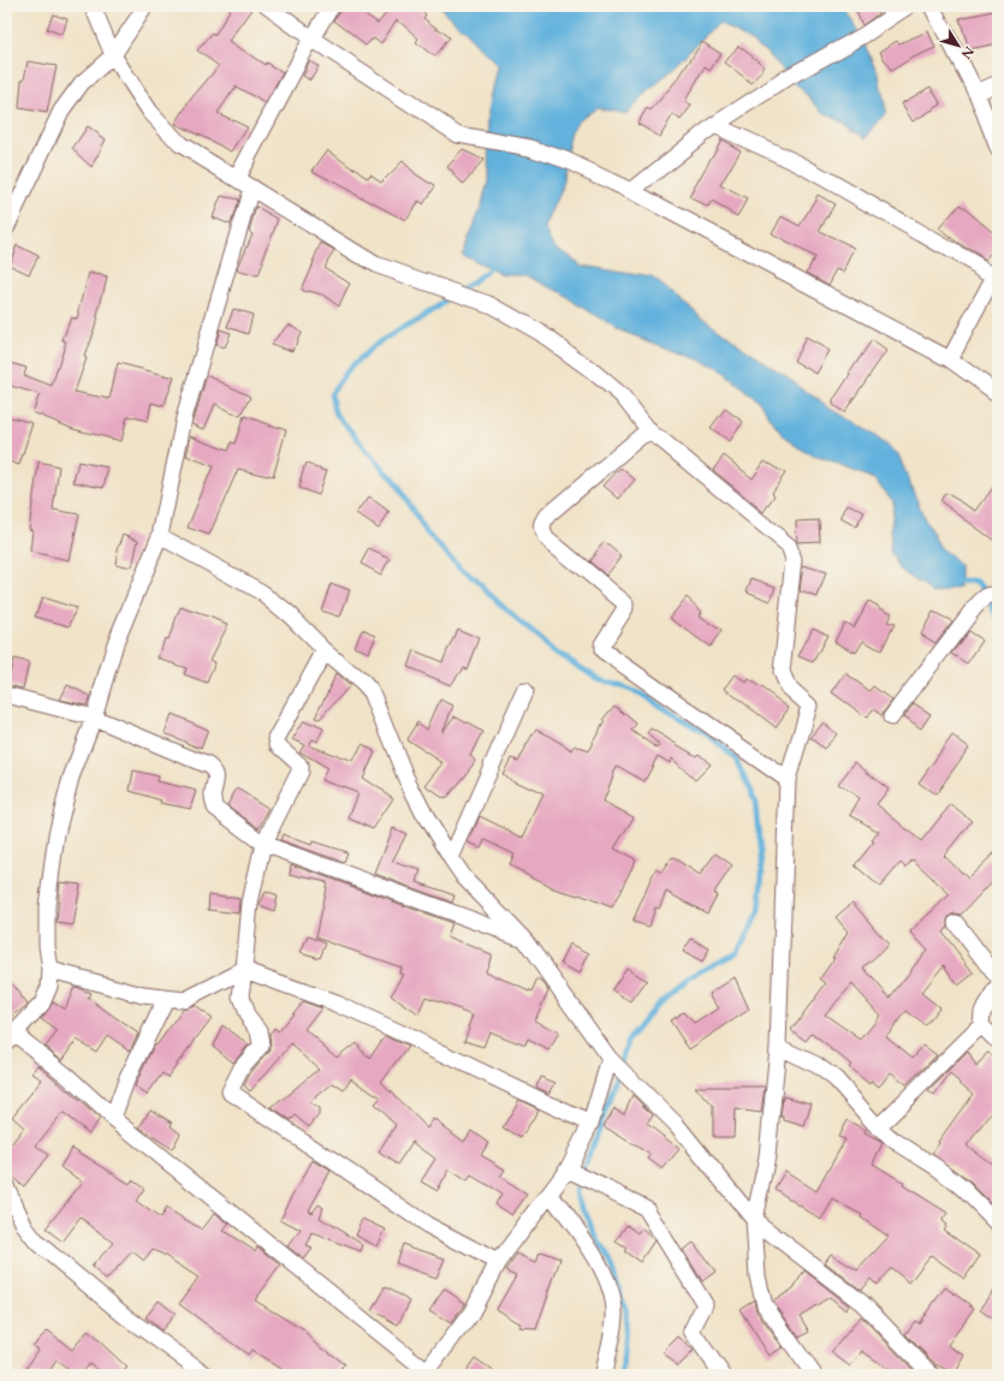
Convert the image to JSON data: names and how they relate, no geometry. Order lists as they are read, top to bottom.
{
  "north": "bottom right"
}
